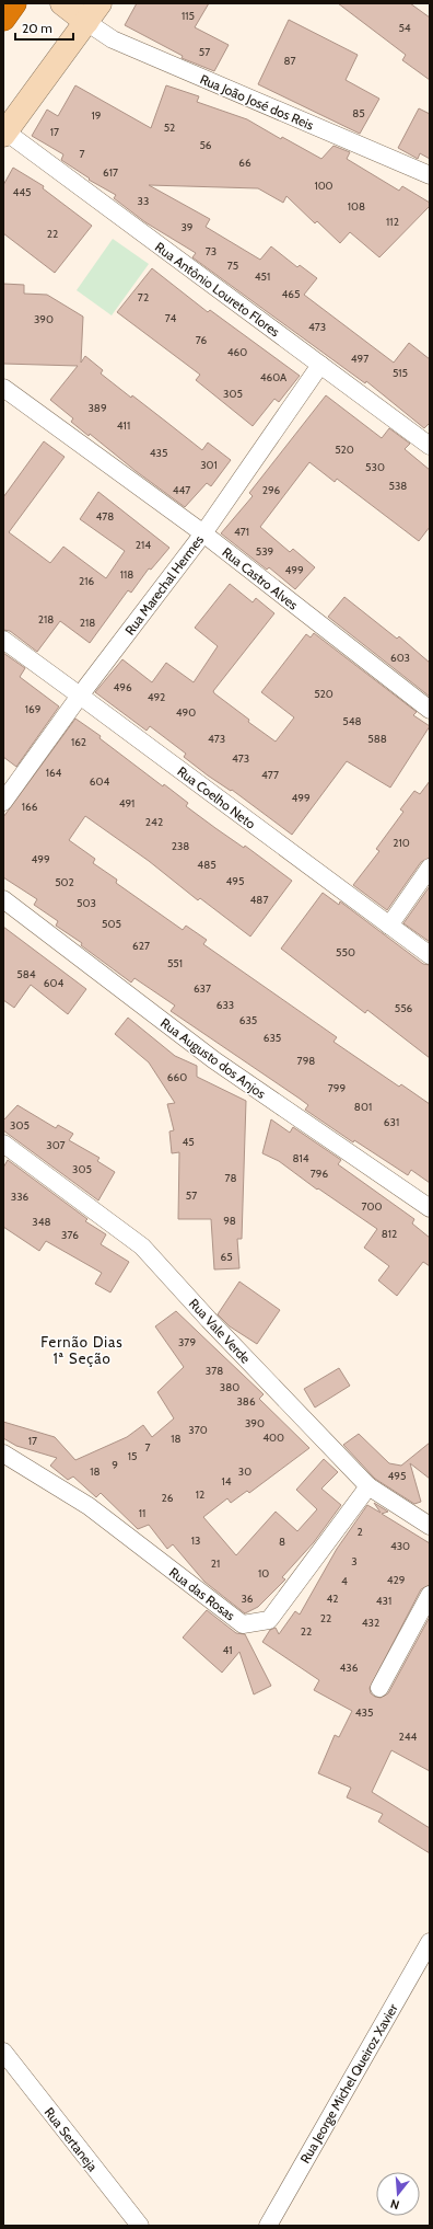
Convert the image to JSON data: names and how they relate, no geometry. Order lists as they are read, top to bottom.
{
  "streets": {
    "street": [
      "Rua João José dos Reis",
      "Rua Antônio Loureto Flores",
      "Rua Castro Alves",
      "Rua Marechal Hermes",
      "Rua Coelho Neto",
      "Rua Augusto dos Anjos",
      "Rua Vale Verde",
      "Rua das Rosas",
      "Rua Jeorge Michel Queiroz Xavier",
      "Rua Sertaneja"
    ]
  },
  "crossings": [
    ["Rua Antônio Loureto Flores", "Rua Marechal Hermes"],
    ["Rua Castro Alves", "Rua Marechal Hermes"],
    ["Rua Marechal Hermes", "Rua Coelho Neto"],
    ["Rua Vale Verde", "Rua das Rosas"]
  ],
  "districts": ["Fernão Dias 1ª Seção"],
  "house_numbers": [
    "115",
    "54",
    "57",
    "87",
    "85",
    "19",
    "52",
    "17",
    "56",
    "7",
    "66",
    "617",
    "100",
    "445",
    "33",
    "108",
    "112",
    "39",
    "22",
    "73",
    "75",
    "451",
    "465",
    "72",
    "74",
    "390",
    "473",
    "76",
    "460",
    "497",
    "515",
    "460A",
    "305",
    "389",
    "411",
    "520",
    "435",
    "301",
    "530",
    "538",
    "447",
    "296",
    "478",
    "471",
    "214",
    "539",
    "499",
    "118",
    "216",
    "218",
    "218",
    "603",
    "496",
    "520",
    "492",
    "169",
    "490",
    "548",
    "473",
    "588",
    "162",
    "473",
    "164",
    "477",
    "604",
    "499",
    "491",
    "166",
    "242",
    "210",
    "238",
    "499",
    "485",
    "495",
    "502",
    "487",
    "503",
    "505",
    "627",
    "550",
    "551",
    "584",
    "604",
    "637",
    "633",
    "556",
    "635",
    "635",
    "798",
    "660",
    "799",
    "801",
    "631",
    "305",
    "45",
    "307",
    "814",
    "305",
    "796",
    "78",
    "57",
    "336",
    "700",
    "98",
    "348",
    "812",
    "376",
    "65",
    "379",
    "378",
    "380",
    "386",
    "390",
    "370",
    "400",
    "18",
    "17",
    "7",
    "15",
    "9",
    "18",
    "30",
    "495",
    "14",
    "12",
    "26",
    "11",
    "2",
    "13",
    "8",
    "430",
    "3",
    "21",
    "10",
    "429",
    "4",
    "36",
    "42",
    "431",
    "22",
    "432",
    "22",
    "41",
    "436",
    "435",
    "244"
  ],
  "scale_bar": "20 m",
  "north": "bottom"
}
